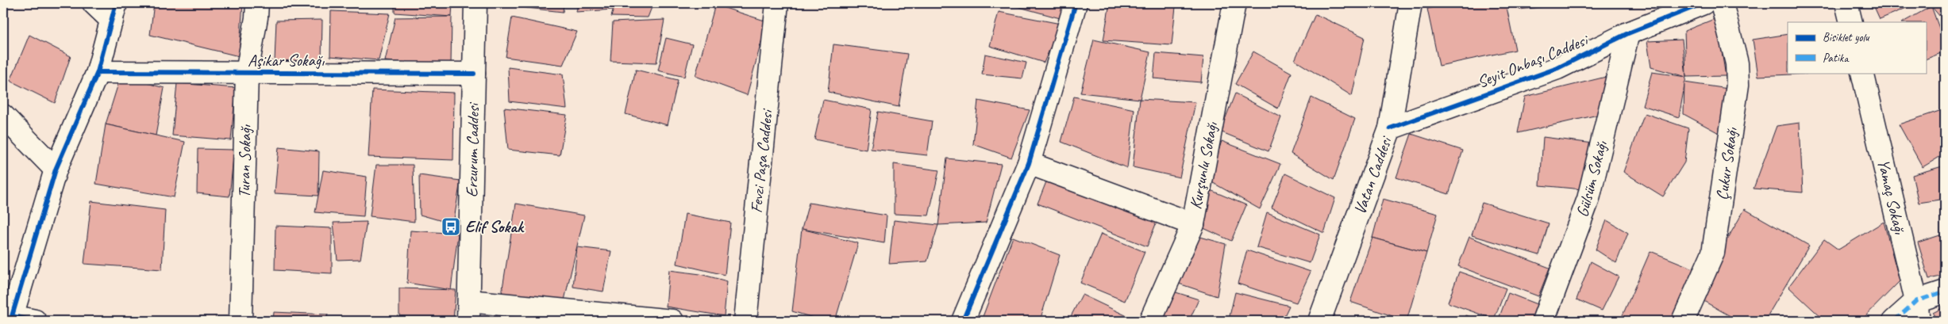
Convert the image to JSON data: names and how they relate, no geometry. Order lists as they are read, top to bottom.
{
  "streets": {
    "street": [
      "Aşikar Sokağı",
      "Seyit Onbaşı Caddesi",
      "Erzurum Caddesi",
      "Turan Sokağı",
      "Fevzi Paşa Caddesi",
      "Çukur Sokağı",
      "Kurşunlu Sokağı",
      "Vatan Caddesi",
      "Gülsüm Sokağı",
      "Yamaç Sokağı"
    ]
  },
  "crossings": [
    ["Aşikar Sokağı", "Erzurum Caddesi"],
    ["Aşikar Sokağı", "Turan Sokağı"],
    ["Seyit Onbaşı Caddesi", "Vatan Caddesi"],
    ["Seyit Onbaşı Caddesi", "Gülsüm Sokağı"]
  ],
  "places": {
    "bus stop": ["Elif Sokak"]
  },
  "legend": ["Bisiklet yolu", "Patika"]
}
